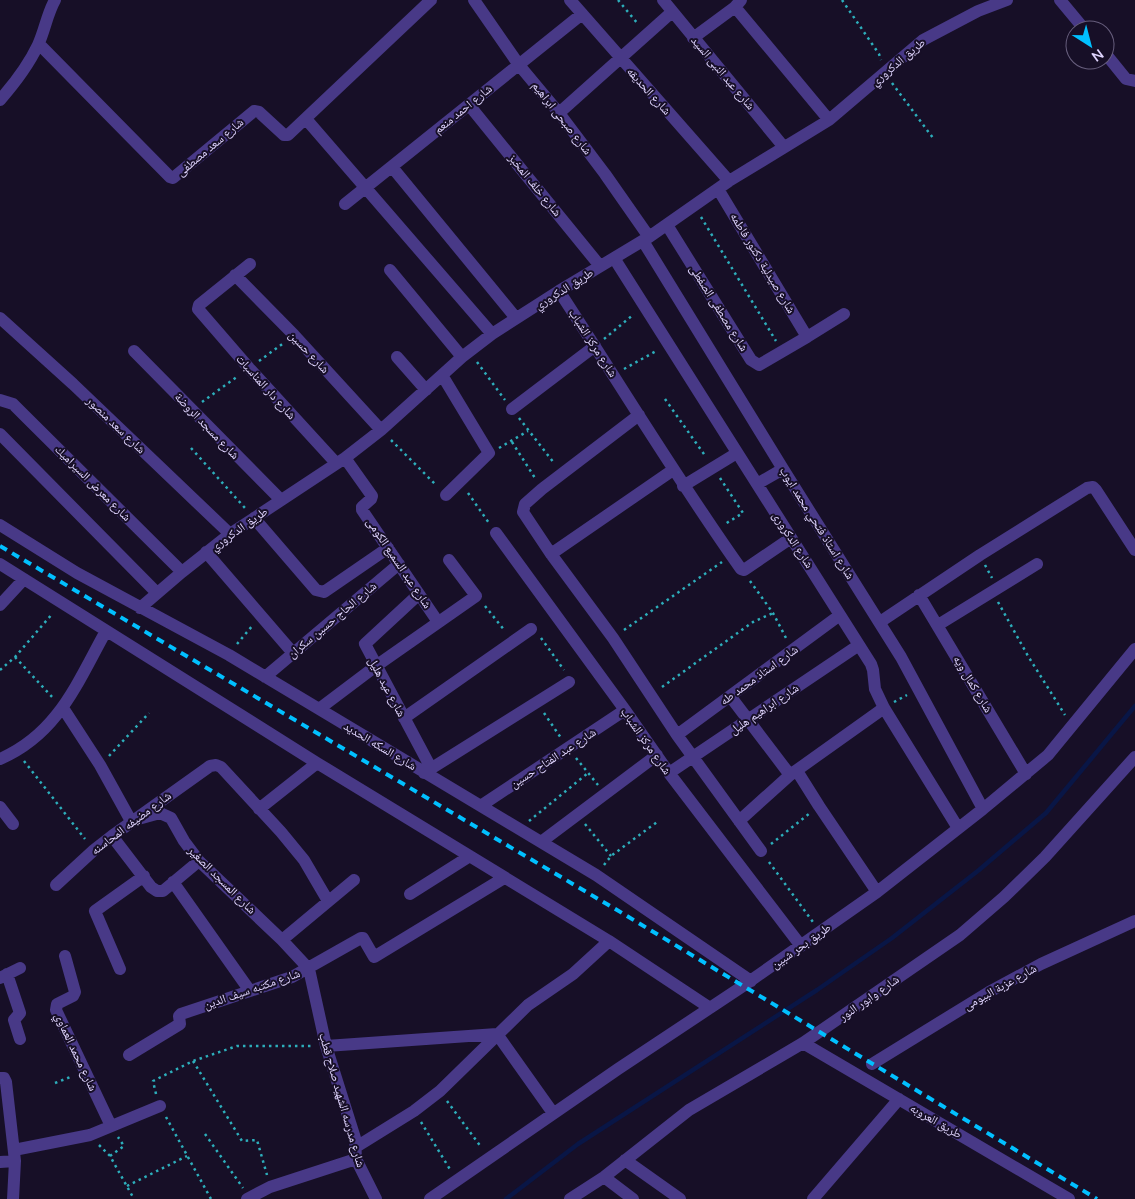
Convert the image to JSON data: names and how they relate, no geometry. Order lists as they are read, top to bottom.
{
  "streets": {
    "street": [
      "طريق الدكروري",
      "شارع عبد النبى السيد",
      "شارع الحديقه",
      "شارع احمد منعم",
      "شارع صبحى ابراهيم",
      "شارع سعد مصطفى",
      "شارع خلف المخبز",
      "شارع صيدلية دكتور فاطمه",
      "شارع مصطفى الصفطى",
      "شارع مركز الشباب",
      "شارع حسين",
      "شارع دار المناسبات",
      "شارع سعد منصور",
      "شارع مسجد الروضة",
      "شارع معرض السيراميك",
      "شارع استاذ فتحي محمد ايوب",
      "شارع الدكرورى",
      "شارع عبد السميع الكومى",
      "شارع الحاج حسين سكران",
      "شارع استاذ محمد طه",
      "شارع كمال ويه",
      "شارع عيد هليل",
      "شارع ابراهيم هليل",
      "شارع السكه الحديد",
      "شارع عبد الفتاح حسين",
      "شارع مضيفه المحاسنه",
      "شارع المسجد الصغير",
      "طريق بحر شبين",
      "شارع عزبة البيومى",
      "شارع مكتبه سيف الدين",
      "شارع وابور النور",
      "شارع محمد العماوي",
      "شارع مدرسه الشهيد صلاح قطب",
      "طريق العروبه"
    ]
  },
  "crossings": [
    ["طريق الدكروري", "شارع عبد النبى السيد"],
    ["طريق الدكروري", "شارع الحديقه"],
    ["طريق الدكروري", "شارع صبحى ابراهيم"],
    ["طريق الدكروري", "شارع خلف المخبز"],
    ["طريق الدكروري", "شارع صيدلية دكتور فاطمه"],
    ["طريق الدكروري", "شارع مصطفى الصفطى"],
    ["طريق الدكروري", "شارع مركز الشباب"],
    ["طريق الدكروري", "شارع حسين"],
    ["طريق الدكروري", "شارع دار المناسبات"],
    ["طريق الدكروري", "شارع سعد منصور"],
    ["طريق الدكروري", "شارع مسجد الروضة"],
    ["طريق الدكروري", "شارع معرض السيراميك"],
    ["طريق الدكروري", "شارع استاذ فتحي محمد ايوب"],
    ["طريق الدكروري", "شارع الدكرورى"],
    ["طريق الدكروري", "شارع عبد السميع الكومى"],
    ["طريق الدكروري", "شارع السكه الحديد"],
    ["شارع الحديقه", "شارع احمد منعم"],
    ["شارع احمد منعم", "شارع صبحى ابراهيم"],
    ["شارع احمد منعم", "شارع خلف المخبز"],
    ["شارع صبحى ابراهيم", "شارع استاذ فتحي محمد ايوب"],
    ["شارع مركز الشباب", "شارع ابراهيم هليل"],
    ["شارع مركز الشباب", "شارع عبد الفتاح حسين"],
    ["شارع مركز الشباب", "طريق بحر شبين"],
    ["شارع حسين", "شارع دار المناسبات"],
    ["شارع دار المناسبات", "شارع عبد السميع الكومى"],
    ["شارع استاذ فتحي محمد ايوب", "طريق بحر شبين"],
    ["شارع الدكرورى", "شارع استاذ محمد طه"],
    ["شارع الدكرورى", "شارع ابراهيم هليل"],
    ["شارع الدكرورى", "طريق بحر شبين"],
    ["شارع عبد السميع الكومى", "شارع الحاج حسين سكران"],
    ["شارع عبد السميع الكومى", "شارع عيد هليل"],
    ["شارع الحاج حسين سكران", "شارع السكه الحديد"],
    ["شارع كمال ويه", "طريق بحر شبين"],
    ["شارع عيد هليل", "شارع السكه الحديد"],
    ["شارع السكه الحديد", "شارع عبد الفتاح حسين"],
    ["شارع السكه الحديد", "طريق بحر شبين"],
    ["شارع مضيفه المحاسنه", "شارع المسجد الصغير"],
    ["شارع المسجد الصغير", "شارع مكتبه سيف الدين"],
    ["شارع المسجد الصغير", "شارع مدرسه الشهيد صلاح قطب"],
    ["شارع مكتبه سيف الدين", "شارع مدرسه الشهيد صلاح قطب"],
    ["شارع وابور النور", "طريق العروبه"]
  ],
  "north": "bottom right"
}
